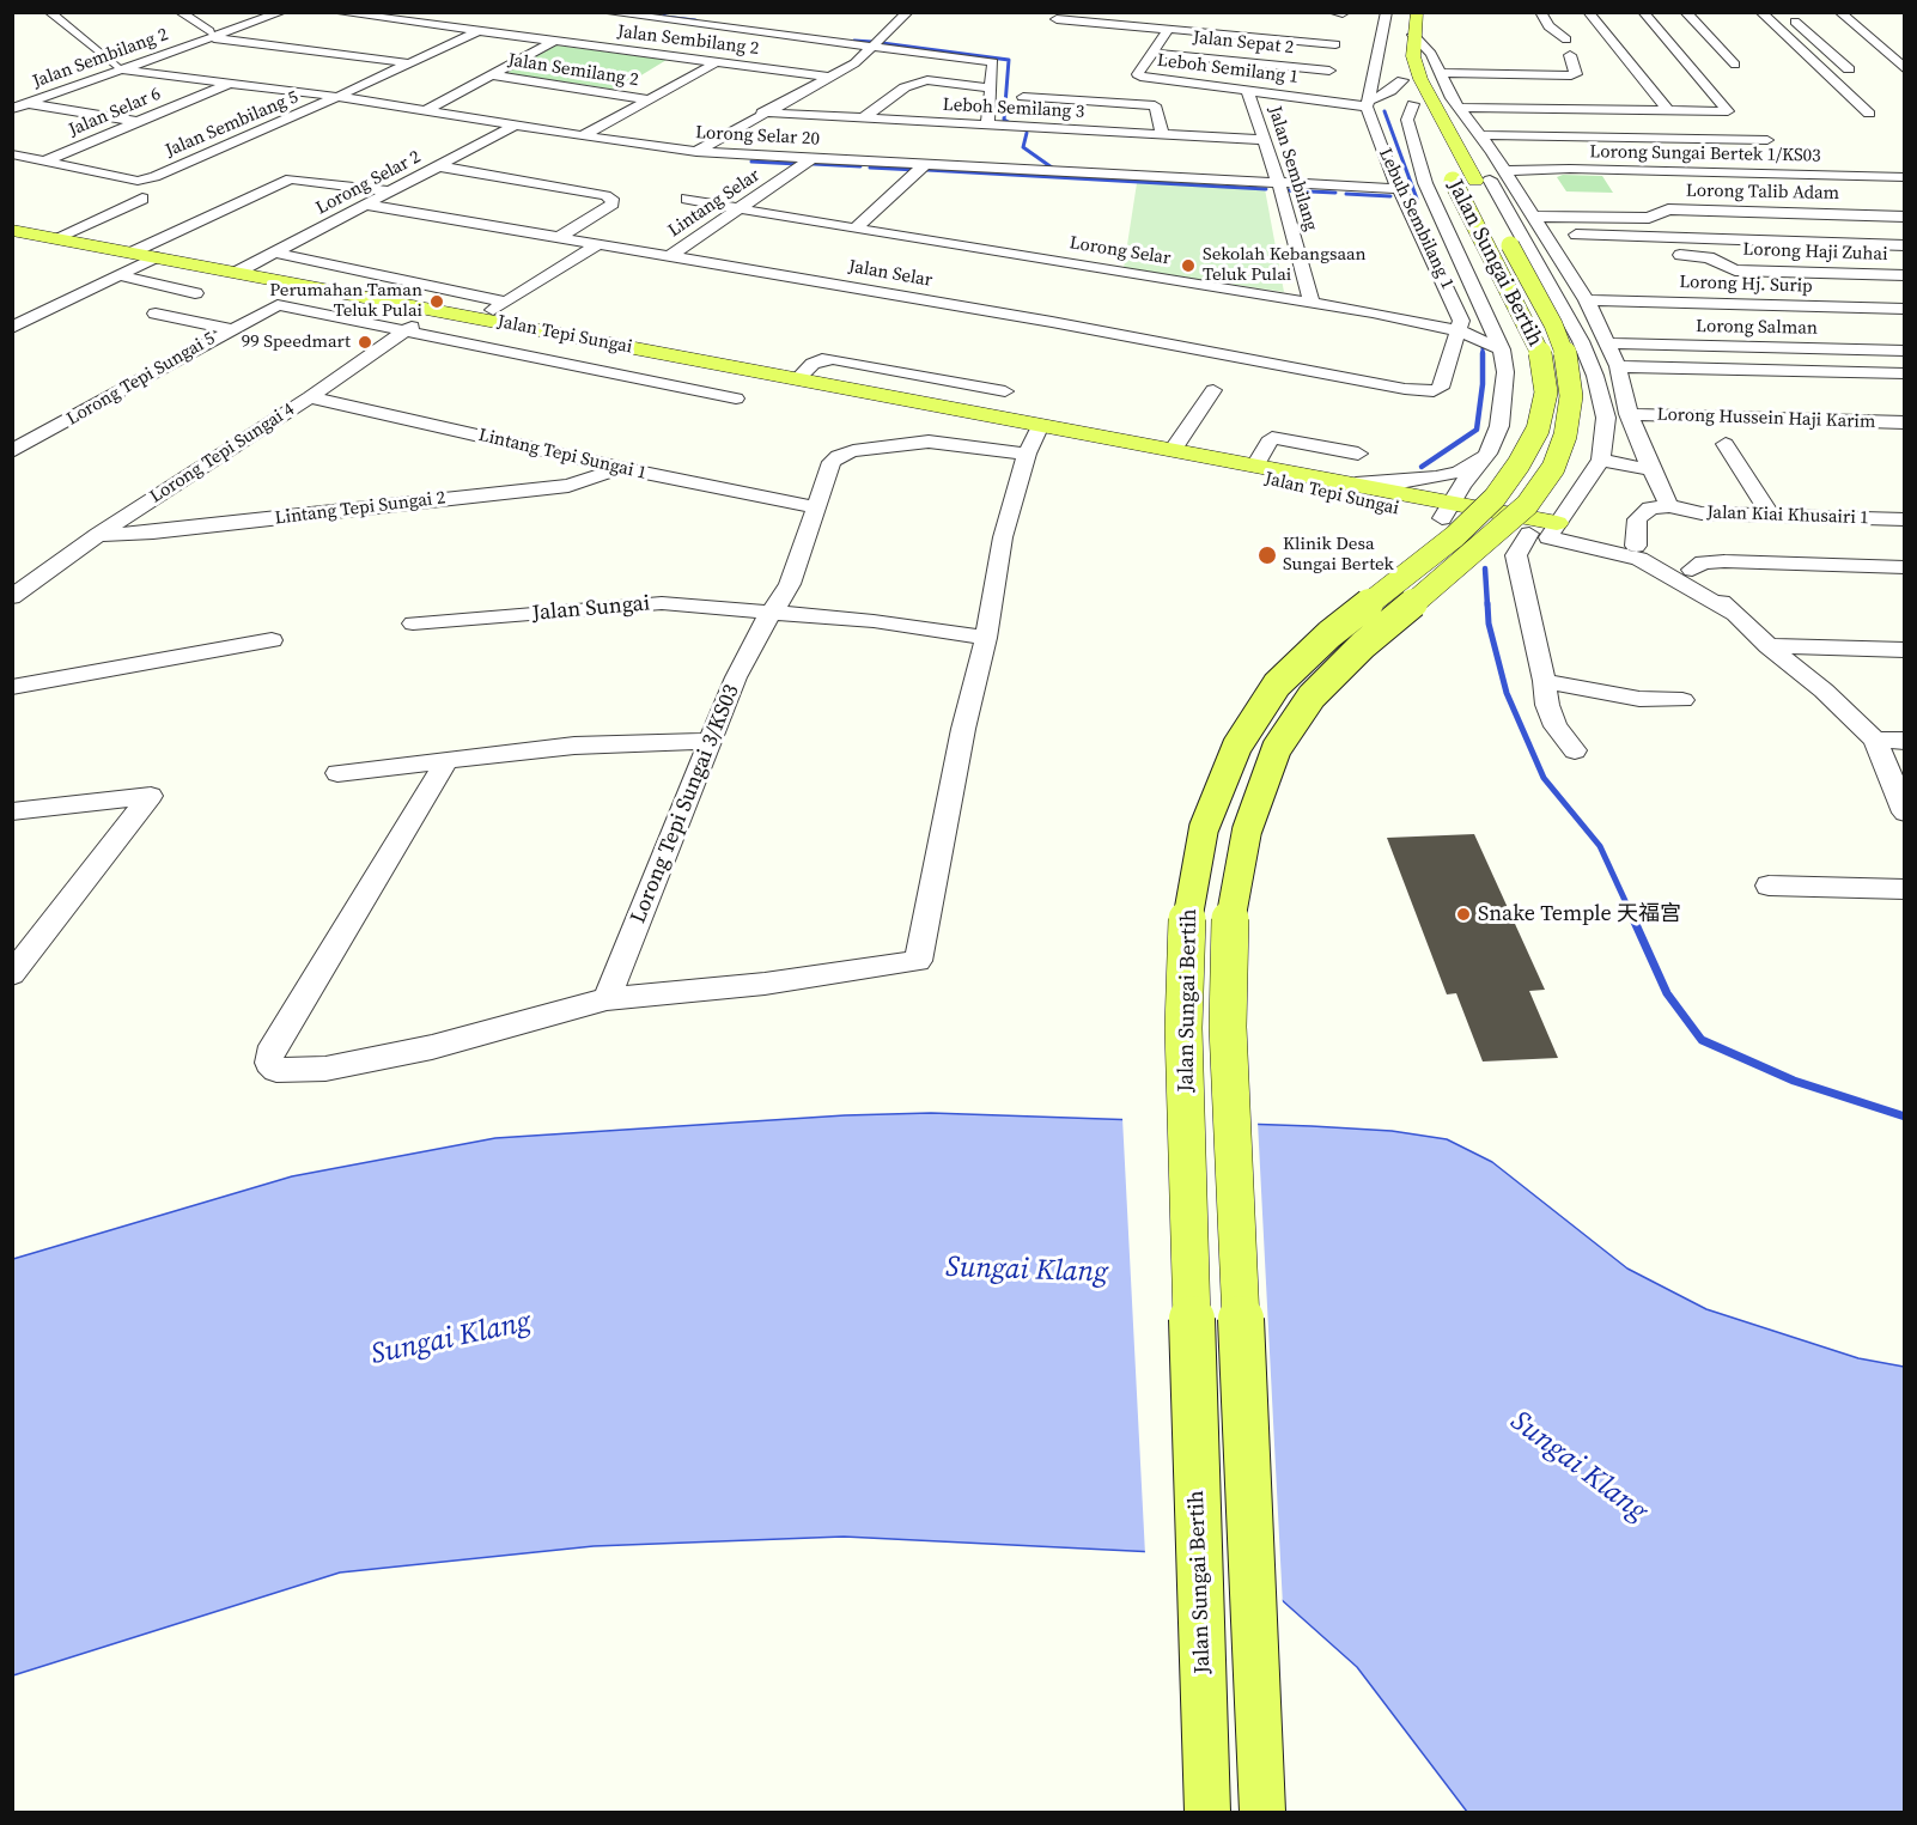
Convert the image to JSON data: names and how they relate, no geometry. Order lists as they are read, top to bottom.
{
  "streets": {
    "main road": ["Jalan Sungai Bertih", "Jalan Tepi Sungai"],
    "street": [
      "Jalan Sembilang 2",
      "Jalan Sepat 2",
      "Leboh Semilang 1",
      "Jalan Semilang 2",
      "Leboh Semilang 3",
      "Jalan Selar 6",
      "Jalan Sembilang 5",
      "Lorong Selar 20",
      "Lorong Sungai Bertek 1/KS03",
      "Jalan Sembilang",
      "Lorong Selar 2",
      "Lorong Talib Adam",
      "Lintang Selar",
      "Lebuh Sembilang 1",
      "Lorong Selar",
      "Lorong Haji Zuhai",
      "Jalan Selar",
      "Lorong Hj. Surip",
      "Lorong Salman",
      "Lorong Tepi Sungai 5",
      "Lorong Hussein Haji Karim",
      "Lorong Tepi Sungai 4",
      "Lintang Tepi Sungai 1",
      "Lintang Tepi Sungai 2",
      "Jalan Kiai Khusairi 1",
      "Jalan Sungai",
      "Lorong Tepi Sungai 3/KS03"
    ]
  },
  "crossings": [
    ["Jalan Sembilang 2", "Jalan Sembilang 5"],
    ["Jalan Sembilang 2", "Lorong Selar 20"],
    ["Jalan Sepat 2", "Leboh Semilang 1"],
    ["Leboh Semilang 1", "Jalan Sembilang"],
    ["Leboh Semilang 1", "Lebuh Sembilang 1"],
    ["Leboh Semilang 3", "Jalan Sembilang"],
    ["Jalan Selar 6", "Jalan Sembilang 5"],
    ["Jalan Selar 6", "Lorong Selar 20"],
    ["Jalan Sembilang 5", "Lorong Selar 20"],
    ["Lorong Selar 20", "Jalan Sembilang"],
    ["Lorong Selar 20", "Lorong Selar 2"],
    ["Lorong Selar 20", "Lintang Selar"],
    ["Lorong Selar 20", "Lebuh Sembilang 1"],
    ["Lorong Sungai Bertek 1/KS03", "Jalan Sungai Bertih"],
    ["Jalan Sembilang", "Lorong Selar"],
    ["Lorong Selar 2", "Jalan Selar"],
    ["Lorong Selar 2", "Jalan Tepi Sungai"],
    ["Lintang Selar", "Lorong Selar"],
    ["Lintang Selar", "Jalan Selar"],
    ["Lebuh Sembilang 1", "Lorong Selar"],
    ["Lebuh Sembilang 1", "Jalan Selar"],
    ["Jalan Tepi Sungai", "Lorong Tepi Sungai 5"],
    ["Jalan Tepi Sungai", "Lorong Tepi Sungai 4"],
    ["Lorong Tepi Sungai 4", "Lintang Tepi Sungai 1"],
    ["Lorong Tepi Sungai 4", "Lintang Tepi Sungai 2"],
    ["Lintang Tepi Sungai 1", "Lintang Tepi Sungai 2"],
    ["Lintang Tepi Sungai 1", "Lorong Tepi Sungai 3/KS03"],
    ["Jalan Sungai", "Lorong Tepi Sungai 3/KS03"]
  ],
  "water": ["Sungai Klang"],
  "places": [
    "Sekolah Kebangsaan Teluk Pulai",
    "Perumahan Taman Teluk Pulai",
    "99 Speedmart",
    "Klinik Desa Sungai Bertek",
    "Snake Temple 天福宫"
  ]
}
